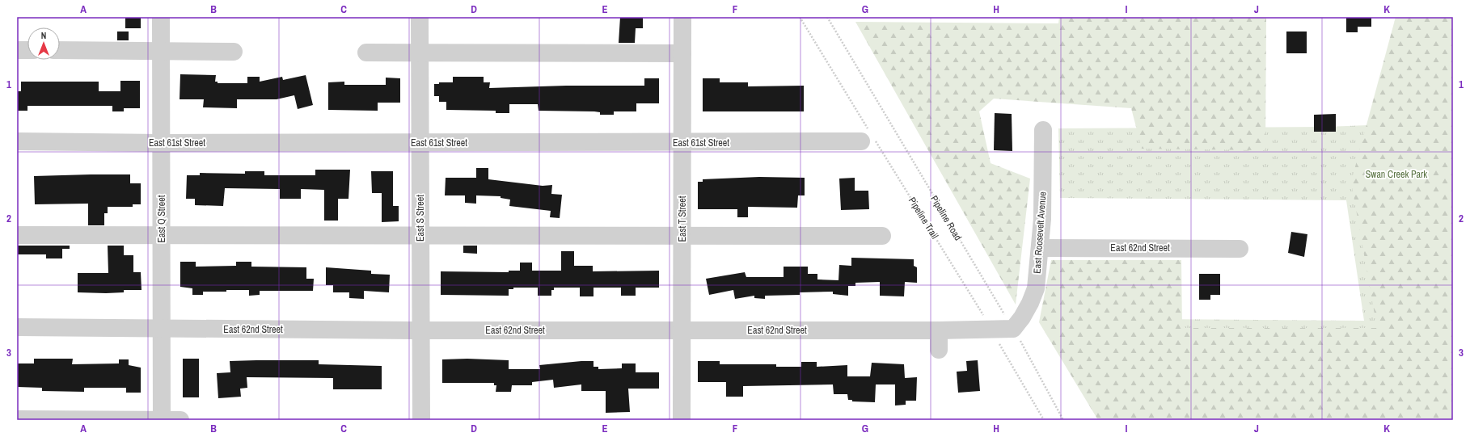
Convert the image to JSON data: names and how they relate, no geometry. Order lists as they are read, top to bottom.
{
  "streets": {
    "street": [
      "East 61st Street",
      "East S Street",
      "East Q Street",
      "East T Street",
      "East Roosevelt Avenue",
      "East 62nd Street"
    ],
    "path": ["Pipeline Trail", "Pipeline Road"]
  },
  "crossings": [
    ["East 61st Street", "East S Street"],
    ["East 61st Street", "Pipeline Trail"],
    ["East 61st Street", "East Q Street"],
    ["East 61st Street", "East T Street"],
    ["East S Street", "East 62nd Street"],
    ["Pipeline Trail", "East 62nd Street"],
    ["Pipeline Road", "East Roosevelt Avenue"],
    ["Pipeline Road", "East 62nd Street"],
    ["East Q Street", "East 62nd Street"],
    ["East T Street", "East 62nd Street"],
    ["East Roosevelt Avenue", "East 62nd Street"]
  ],
  "parks": ["Swan Creek Park"],
  "north": "top",
  "grid": {
    "columns": [
      "A",
      "B",
      "C",
      "D",
      "E",
      "F",
      "G",
      "H",
      "I",
      "J",
      "K"
    ],
    "rows": ["1", "2", "3"]
  }
}
